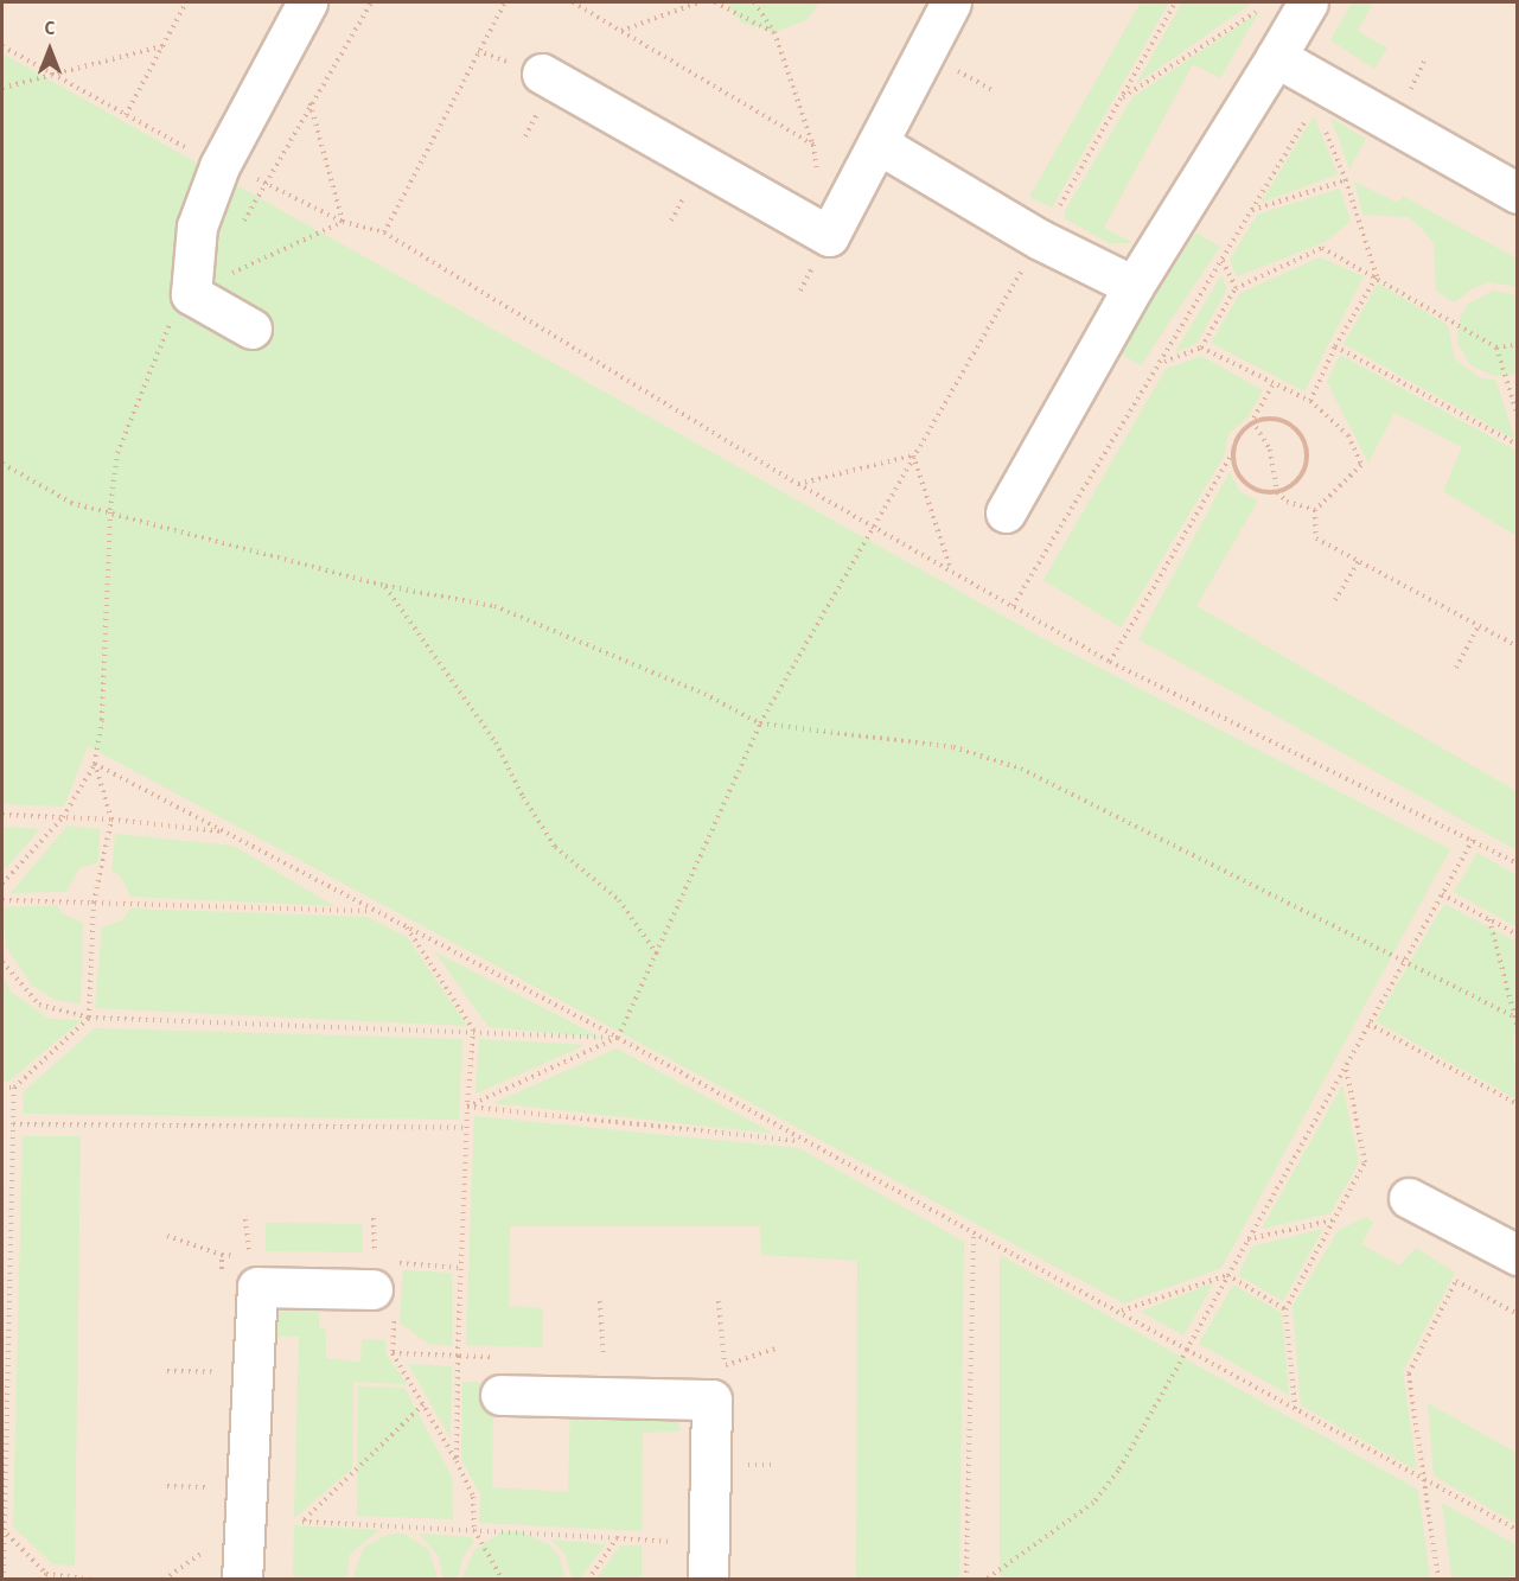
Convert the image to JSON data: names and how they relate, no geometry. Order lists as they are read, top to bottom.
{
  "north": "top"
}
